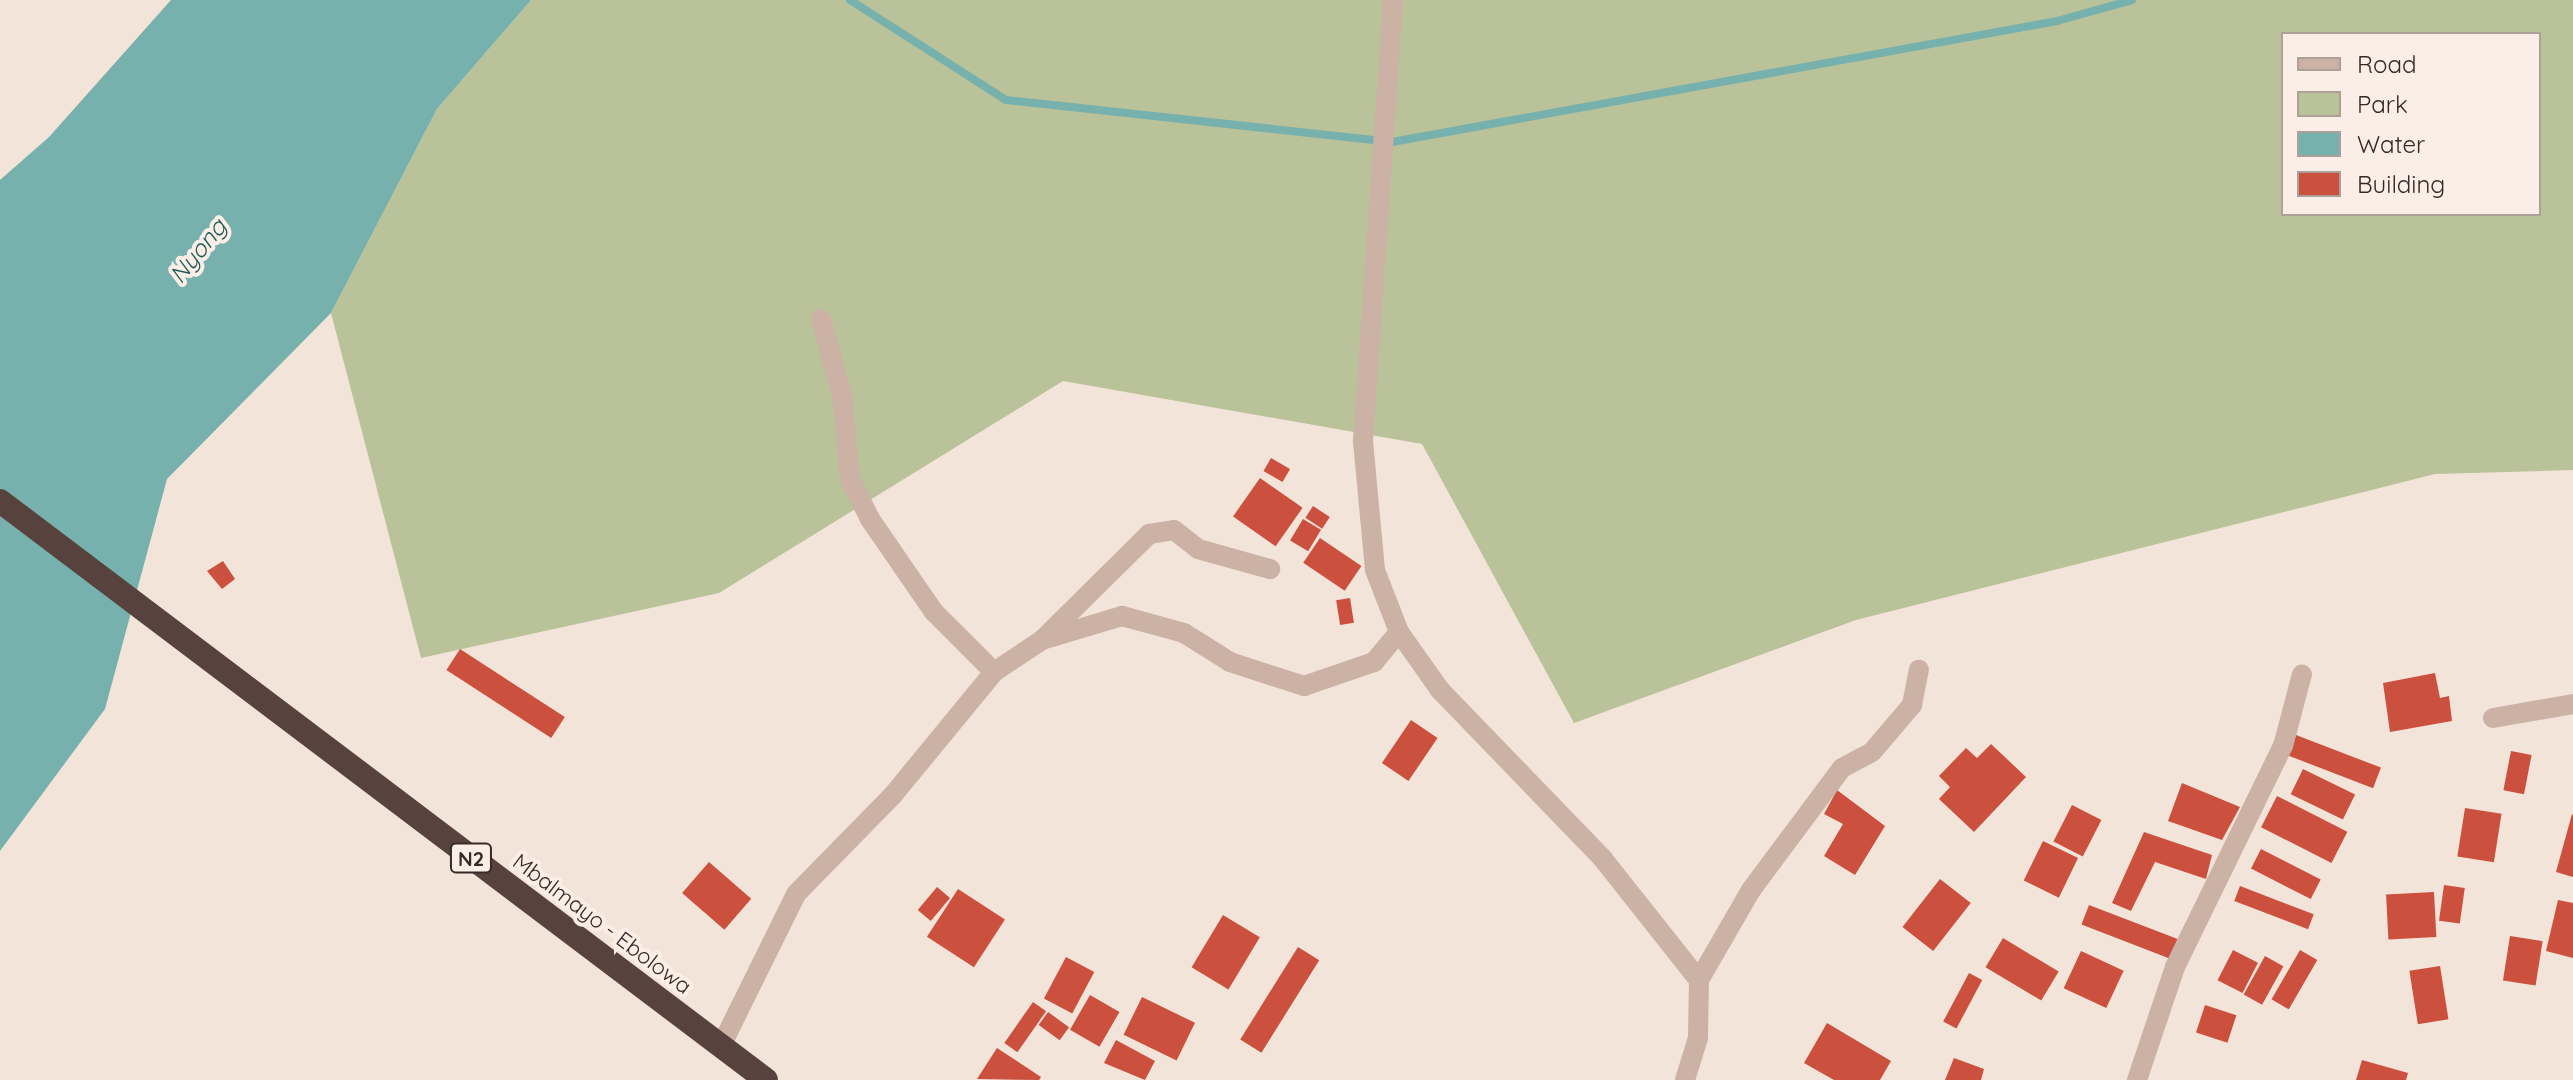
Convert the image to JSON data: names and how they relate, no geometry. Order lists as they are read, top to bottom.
{
  "streets": {
    "highway": ["N2", "Mbalmayo - Ebolowa"]
  },
  "water": ["Nyong"],
  "legend": [
    "Road",
    "Park",
    "Water",
    "Building"
  ]
}
